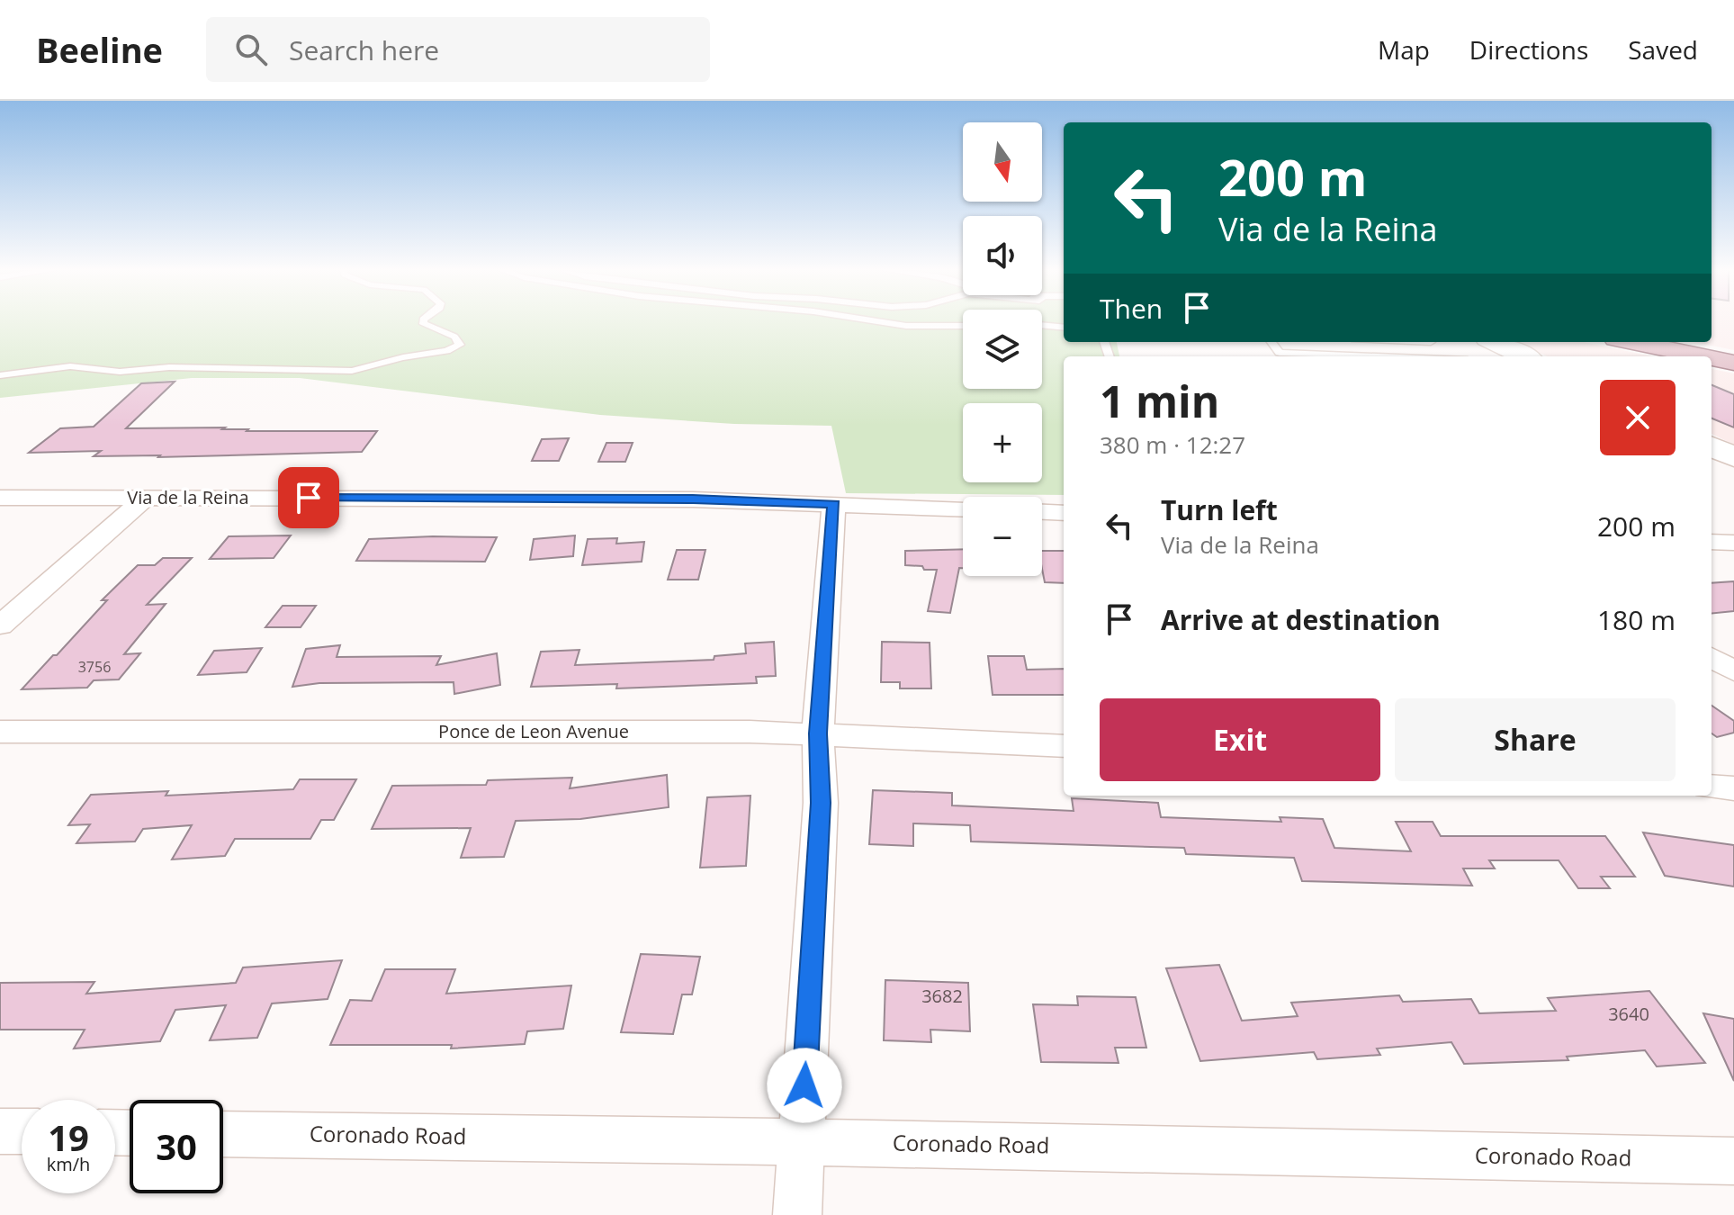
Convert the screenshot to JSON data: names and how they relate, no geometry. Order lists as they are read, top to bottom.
{
  "streets": {
    "street": ["Via de la Reina", "Ponce de Leon Avenue", "Coronado Road"]
  },
  "house_numbers": ["3756", "3682", "3640"],
  "north": "bottom",
  "page": {
    "header": "Beeline",
    "search": "Search here",
    "nav": ["Map", "Directions", "Saved"],
    "map_buttons": ["+", "−"],
    "turn": ["200 m", "Via de la Reina"],
    "then": "Then",
    "heading": ["1 min", "380 m · 12:27"],
    "list": [
      {
        "name": "Turn left",
        "note": "Via de la Reina",
        "value": "200 m"
      },
      {
        "name": "Arrive at destination",
        "value": "180 m"
      }
    ],
    "buttons": ["Exit", "Share"],
    "speed": "19 km/h",
    "limit": "30"
  }
}
